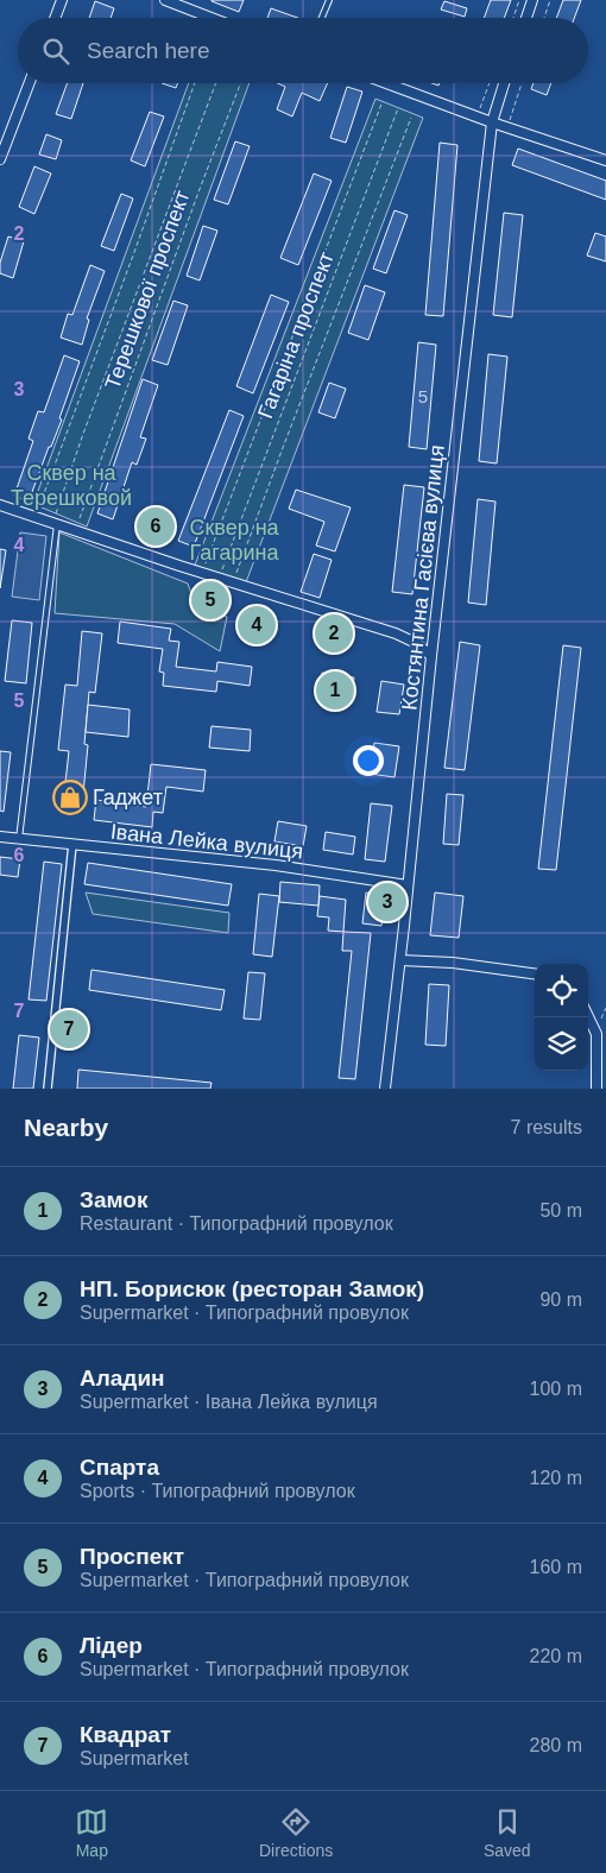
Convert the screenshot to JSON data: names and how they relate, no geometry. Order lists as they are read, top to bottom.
{
  "streets": {
    "street": ["Костянтина Гасієва вулиця", "Івана Лейка вулиця"],
    "path": ["Терешкової проспект", "Гагаріна проспект"]
  },
  "crossings": [
    ["Костянтина Гасієва вулиця", "Івана Лейка вулиця"]
  ],
  "parks": ["Сквер на Терешковой", "Сквер на Гагарина"],
  "places": {
    "shop": ["Гаджет"]
  },
  "house_numbers": ["5"],
  "page": {
    "search": "Search here",
    "pins": [
      "6",
      "5",
      "4",
      "2",
      "1",
      "3",
      "7"
    ],
    "heading": ["Nearby", "7 results"],
    "list": [
      {
        "mark": "1",
        "name": "Замок",
        "note": "Restaurant · Типографний провулок",
        "value": "50 m"
      },
      {
        "mark": "2",
        "name": "НП. Борисюк (ресторан Замок)",
        "note": "Supermarket · Типографний провулок",
        "value": "90 m"
      },
      {
        "mark": "3",
        "name": "Аладин",
        "note": "Supermarket · Івана Лейка вулиця",
        "value": "100 m"
      },
      {
        "mark": "4",
        "name": "Спарта",
        "note": "Sports · Типографний провулок",
        "value": "120 m"
      },
      {
        "mark": "5",
        "name": "Проспект",
        "note": "Supermarket · Типографний провулок",
        "value": "160 m"
      },
      {
        "mark": "6",
        "name": "Лідер",
        "note": "Supermarket · Типографний провулок",
        "value": "220 m"
      },
      {
        "mark": "7",
        "name": "Квадрат",
        "note": "Supermarket",
        "value": "280 m"
      }
    ],
    "nav": ["Map", "Directions", "Saved"]
  },
  "grid": {
    "rows": [
      "2",
      "3",
      "4",
      "5",
      "6",
      "7"
    ]
  }
}
